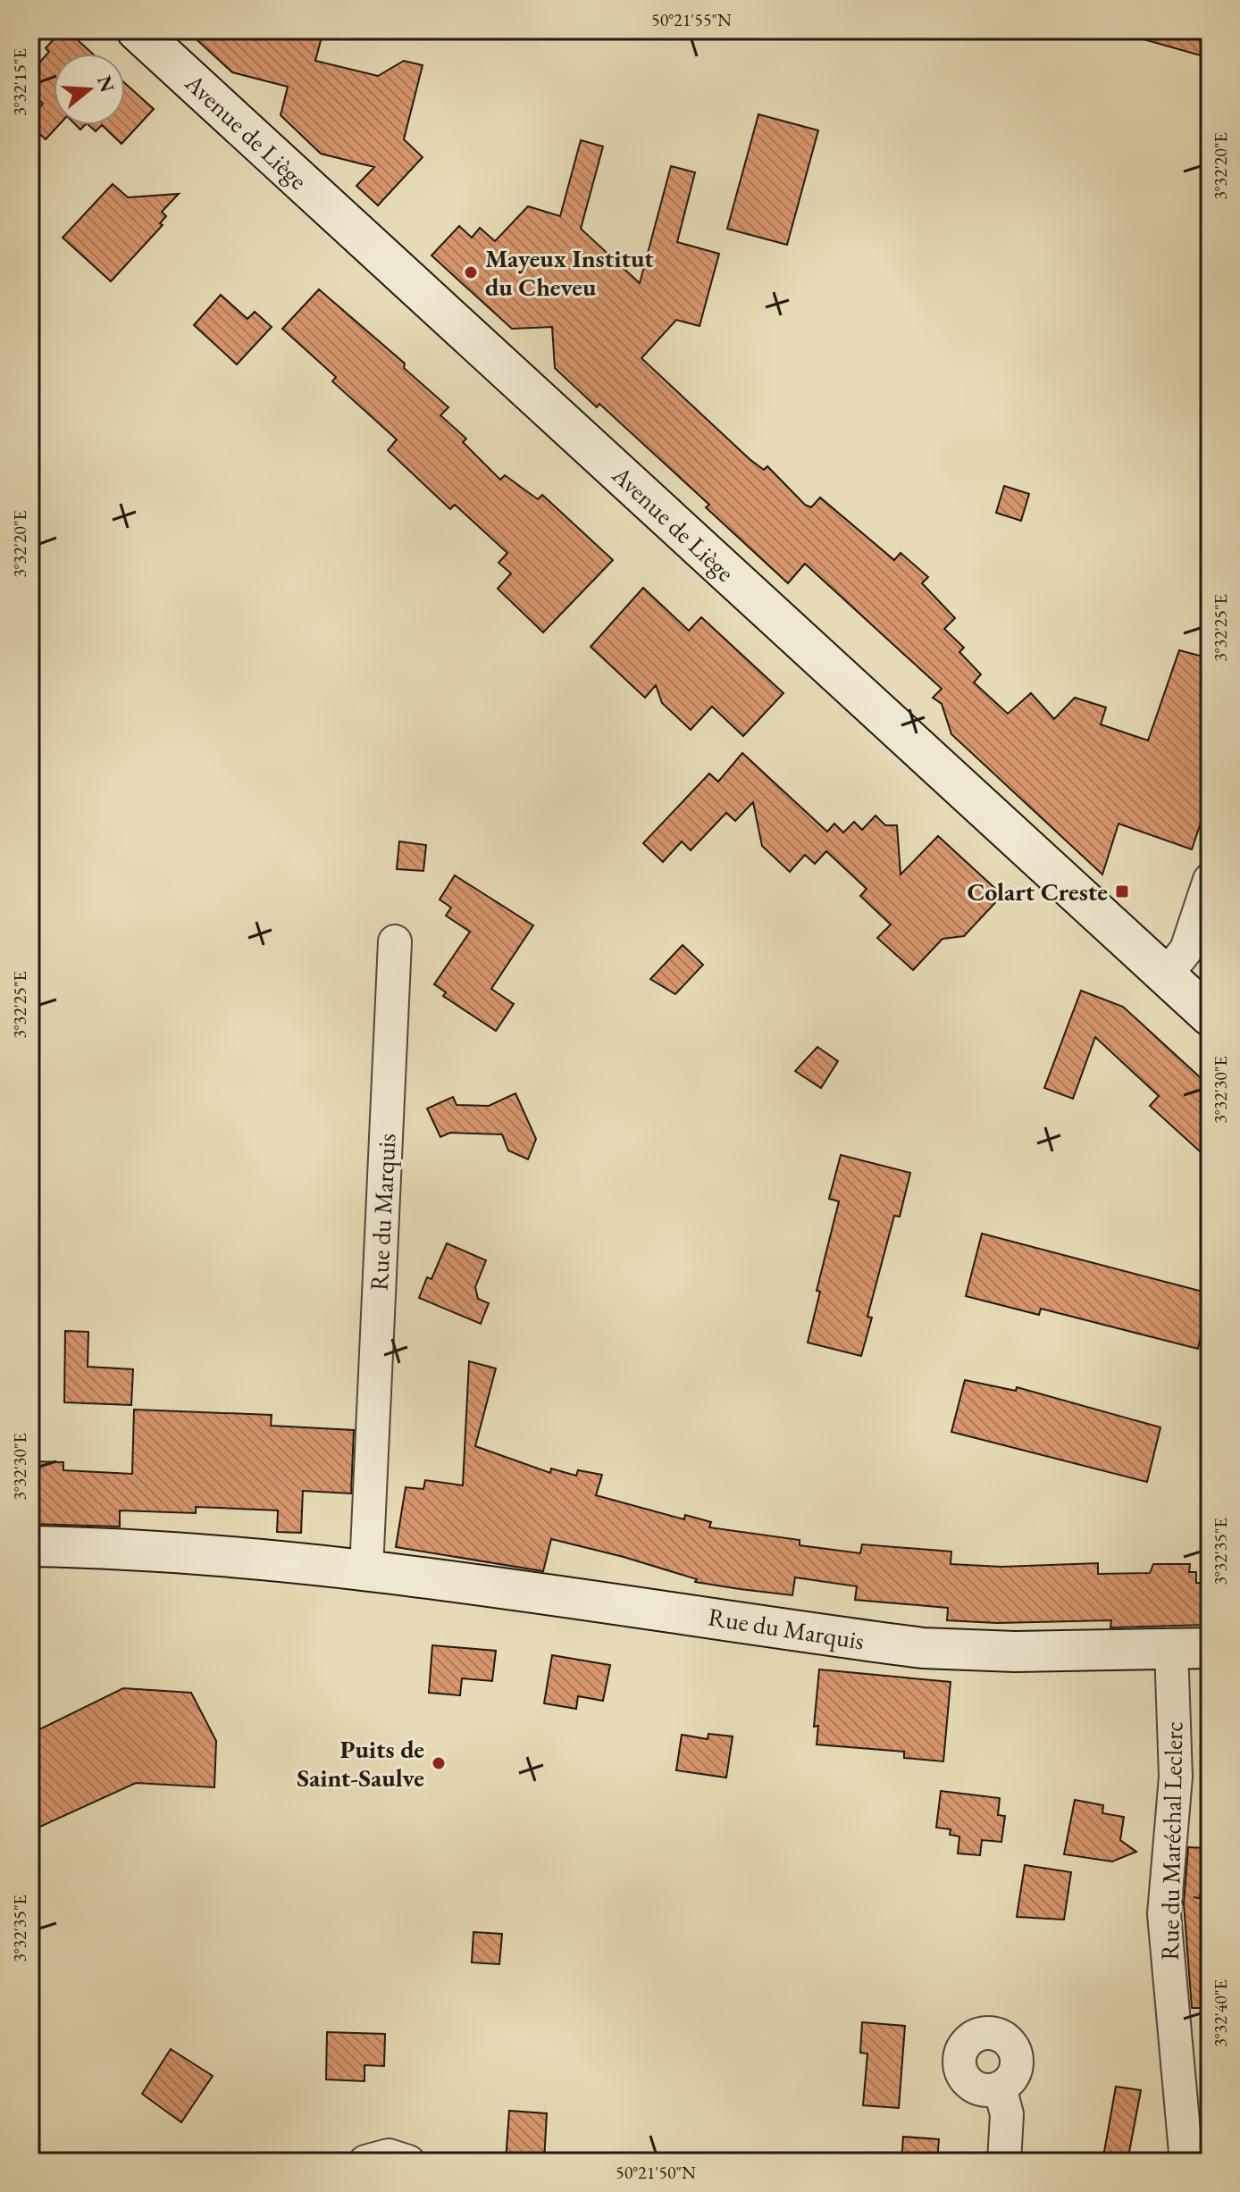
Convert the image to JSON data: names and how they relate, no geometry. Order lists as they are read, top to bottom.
{
  "streets": {
    "main road": ["Avenue de Liège", "Rue du Marquis"],
    "street": ["Rue du Maréchal Leclerc"]
  },
  "crossings": [
    ["Rue du Marquis", "Rue du Maréchal Leclerc"]
  ],
  "places": {
    "other": ["Mayeux Institut du Cheveu", "Puits de Saint-Saulve"],
    "transit": ["Colart Creste"]
  },
  "north": "right",
  "coordinates": [
    "50°21'55\"N",
    "3°32'15\"E",
    "3°32'20\"E",
    "3°32'25\"E",
    "3°32'30\"E",
    "3°32'35\"E",
    "3°32'40\"E",
    "50°21'50\"N"
  ]
}
